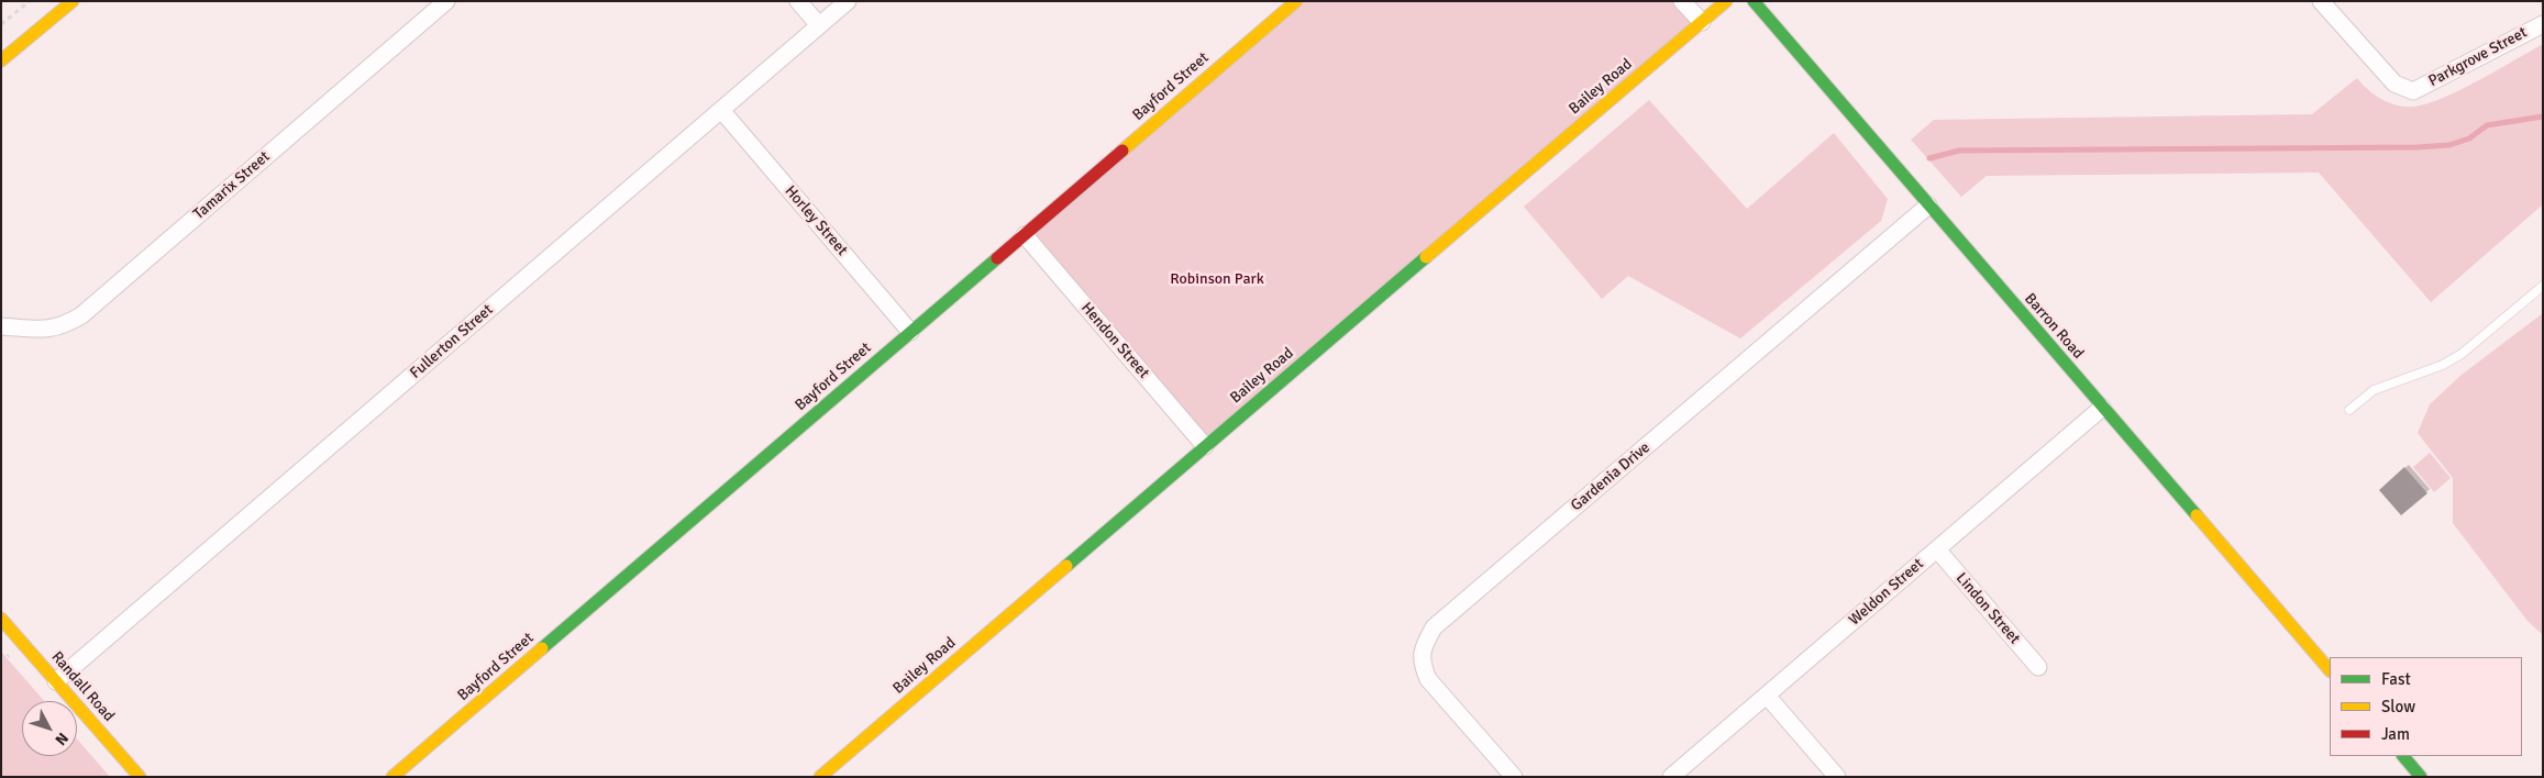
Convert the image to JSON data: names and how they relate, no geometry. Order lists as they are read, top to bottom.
{
  "streets": {
    "street": [
      "Parkgrove Street",
      "Bayford Street",
      "Bailey Road",
      "Tamarix Street",
      "Horley Street",
      "Barron Road",
      "Hendon Street",
      "Fullerton Street",
      "Gardenia Drive",
      "Weldon Street",
      "Lindon Street",
      "Randall Road"
    ]
  },
  "crossings": [
    ["Bayford Street", "Horley Street"],
    ["Bayford Street", "Hendon Street"],
    ["Bailey Road", "Hendon Street"],
    ["Horley Street", "Fullerton Street"],
    ["Barron Road", "Gardenia Drive"],
    ["Barron Road", "Weldon Street"],
    ["Fullerton Street", "Randall Road"],
    ["Weldon Street", "Lindon Street"]
  ],
  "parks": ["Robinson Park"],
  "legend": ["Fast", "Slow", "Jam"],
  "north": "bottom right"
}
